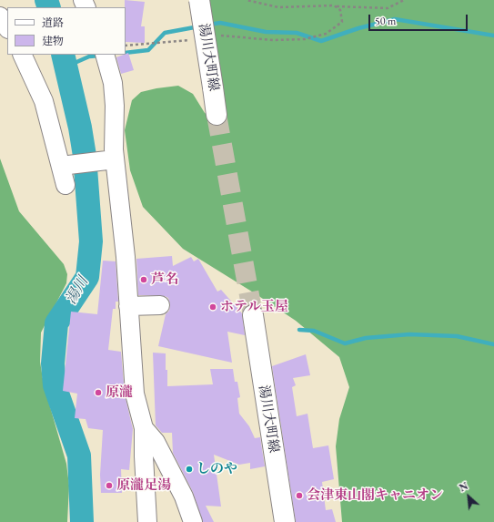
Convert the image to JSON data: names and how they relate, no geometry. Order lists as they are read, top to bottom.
{
  "streets": {
    "main road": ["湯川大町線"]
  },
  "water": ["湯川"],
  "places": [
    "芦名",
    "ホテル玉屋",
    "原瀧",
    "しのや",
    "原瀧足湯",
    "会津東山閣キャニオン"
  ],
  "legend": ["道路", "建物"],
  "scale_bar": "50 m",
  "north": "top left"
}
